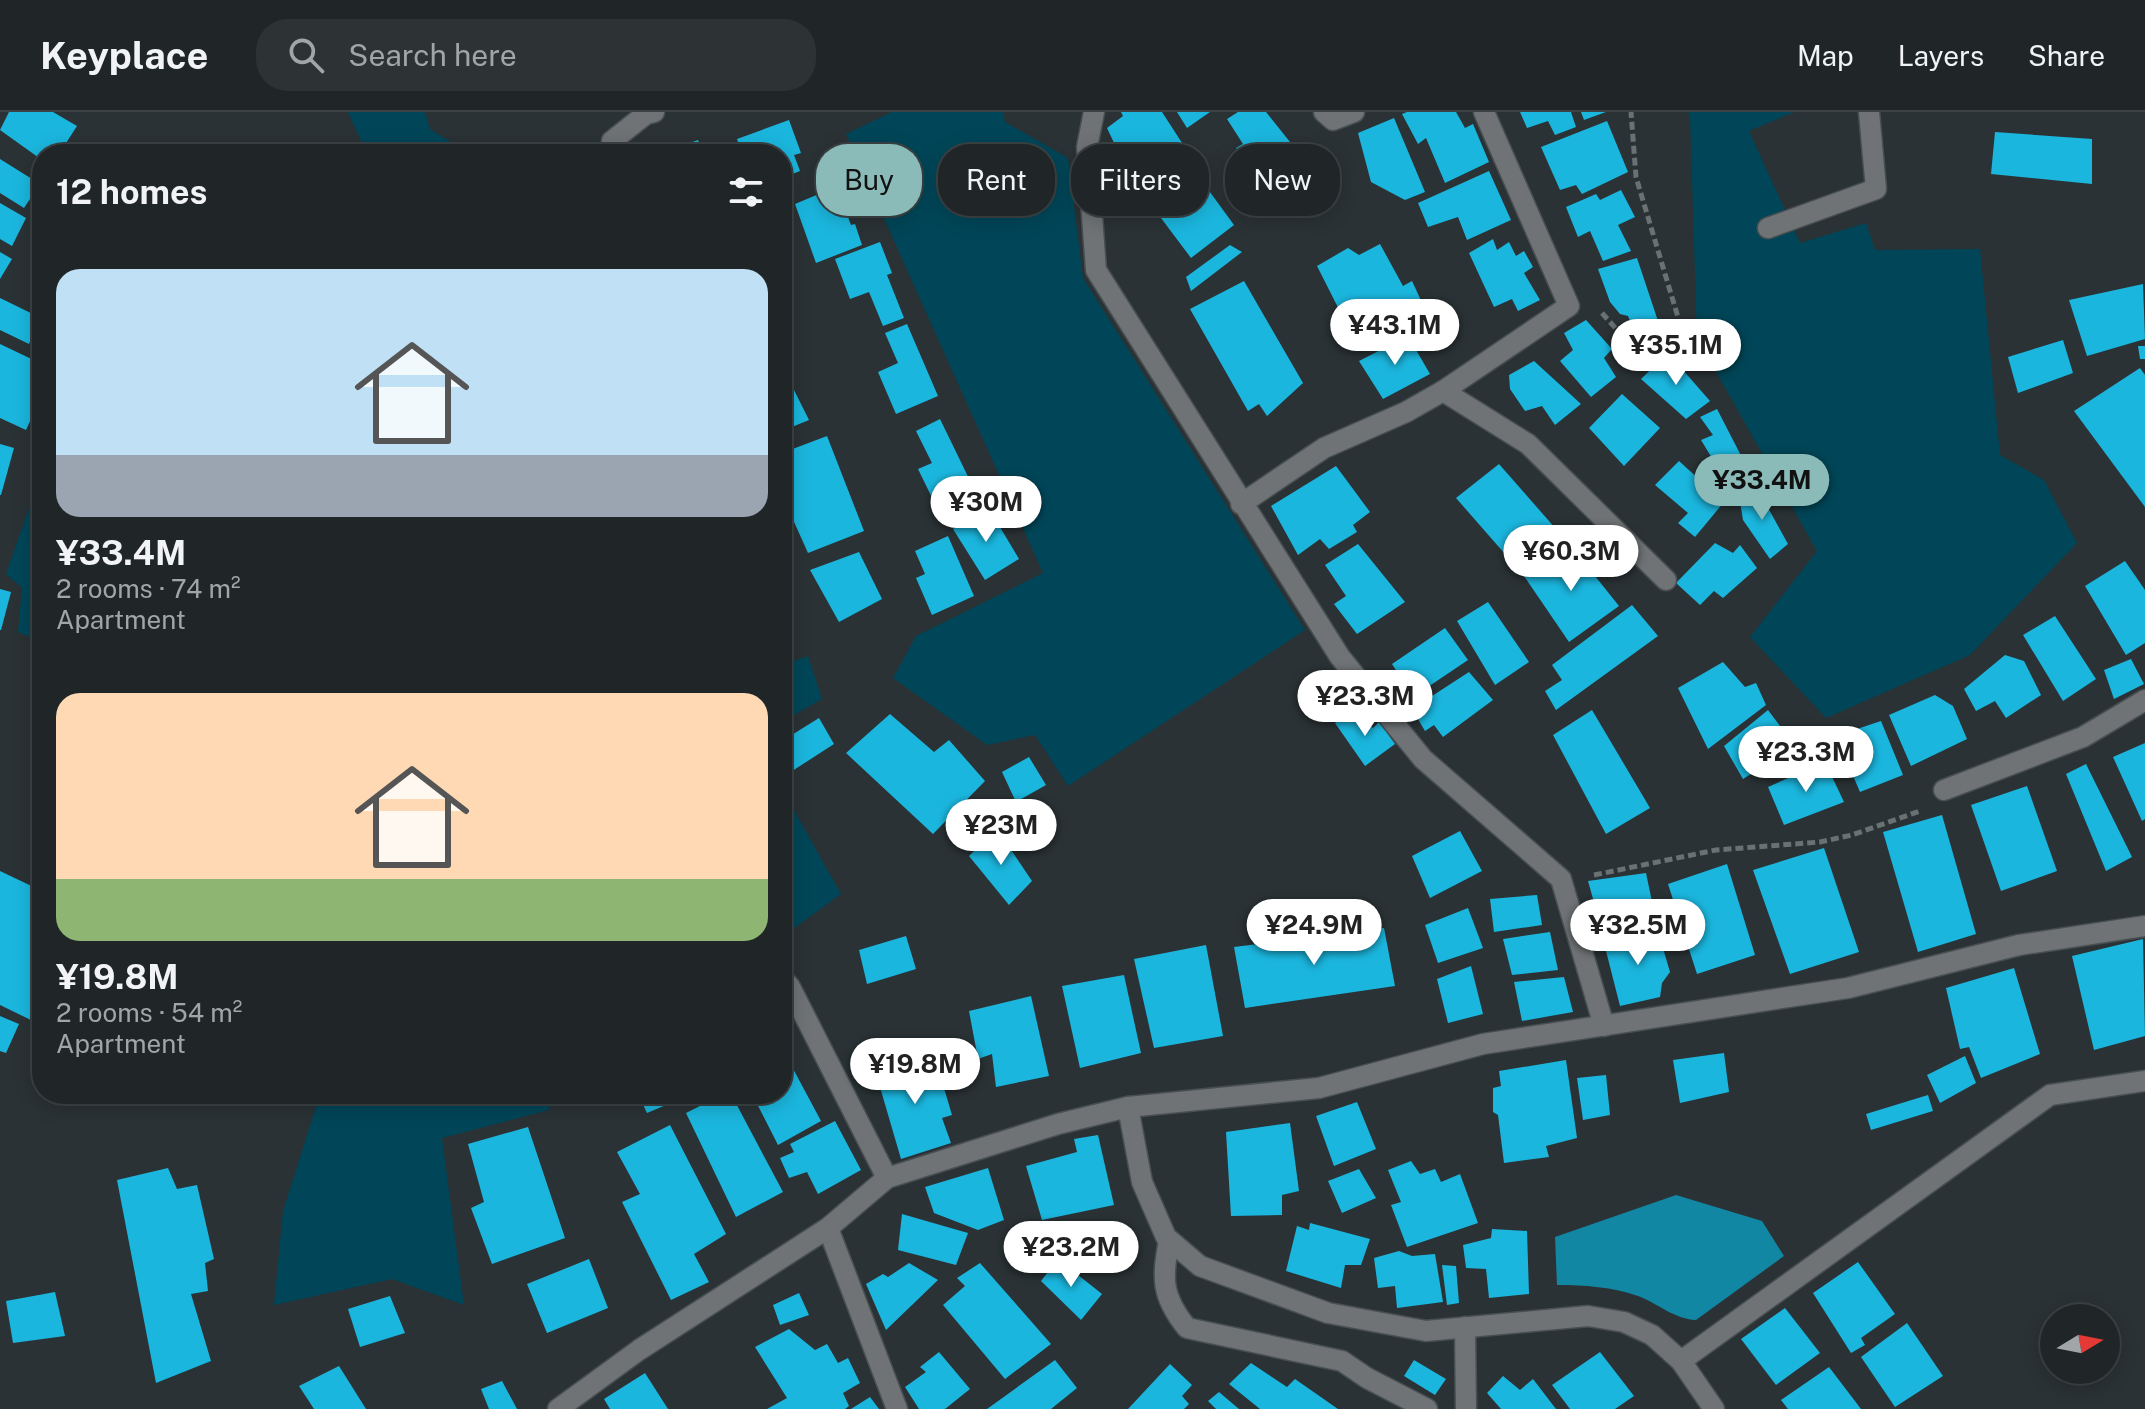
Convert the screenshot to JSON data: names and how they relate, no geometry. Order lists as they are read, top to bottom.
{
  "north": "right",
  "page": {
    "header": "Keyplace",
    "search": "Search here",
    "nav": ["Map", "Layers", "Share"],
    "chip": [
      "Buy",
      "Rent",
      "Filters",
      "New"
    ],
    "heading": "12 homes",
    "list": [
      {
        "name": "¥33.4M",
        "note": "2 rooms · 74 m² · Apartment"
      },
      {
        "name": "¥19.8M",
        "note": "2 rooms · 54 m² · Apartment"
      }
    ],
    "price": [
      "¥43.1M",
      "¥35.1M",
      "¥33.4M",
      "¥30M",
      "¥60.3M",
      "¥23.3M",
      "¥23.3M",
      "¥23M",
      "¥24.9M",
      "¥32.5M",
      "¥19.8M",
      "¥23.2M"
    ]
  }
}
